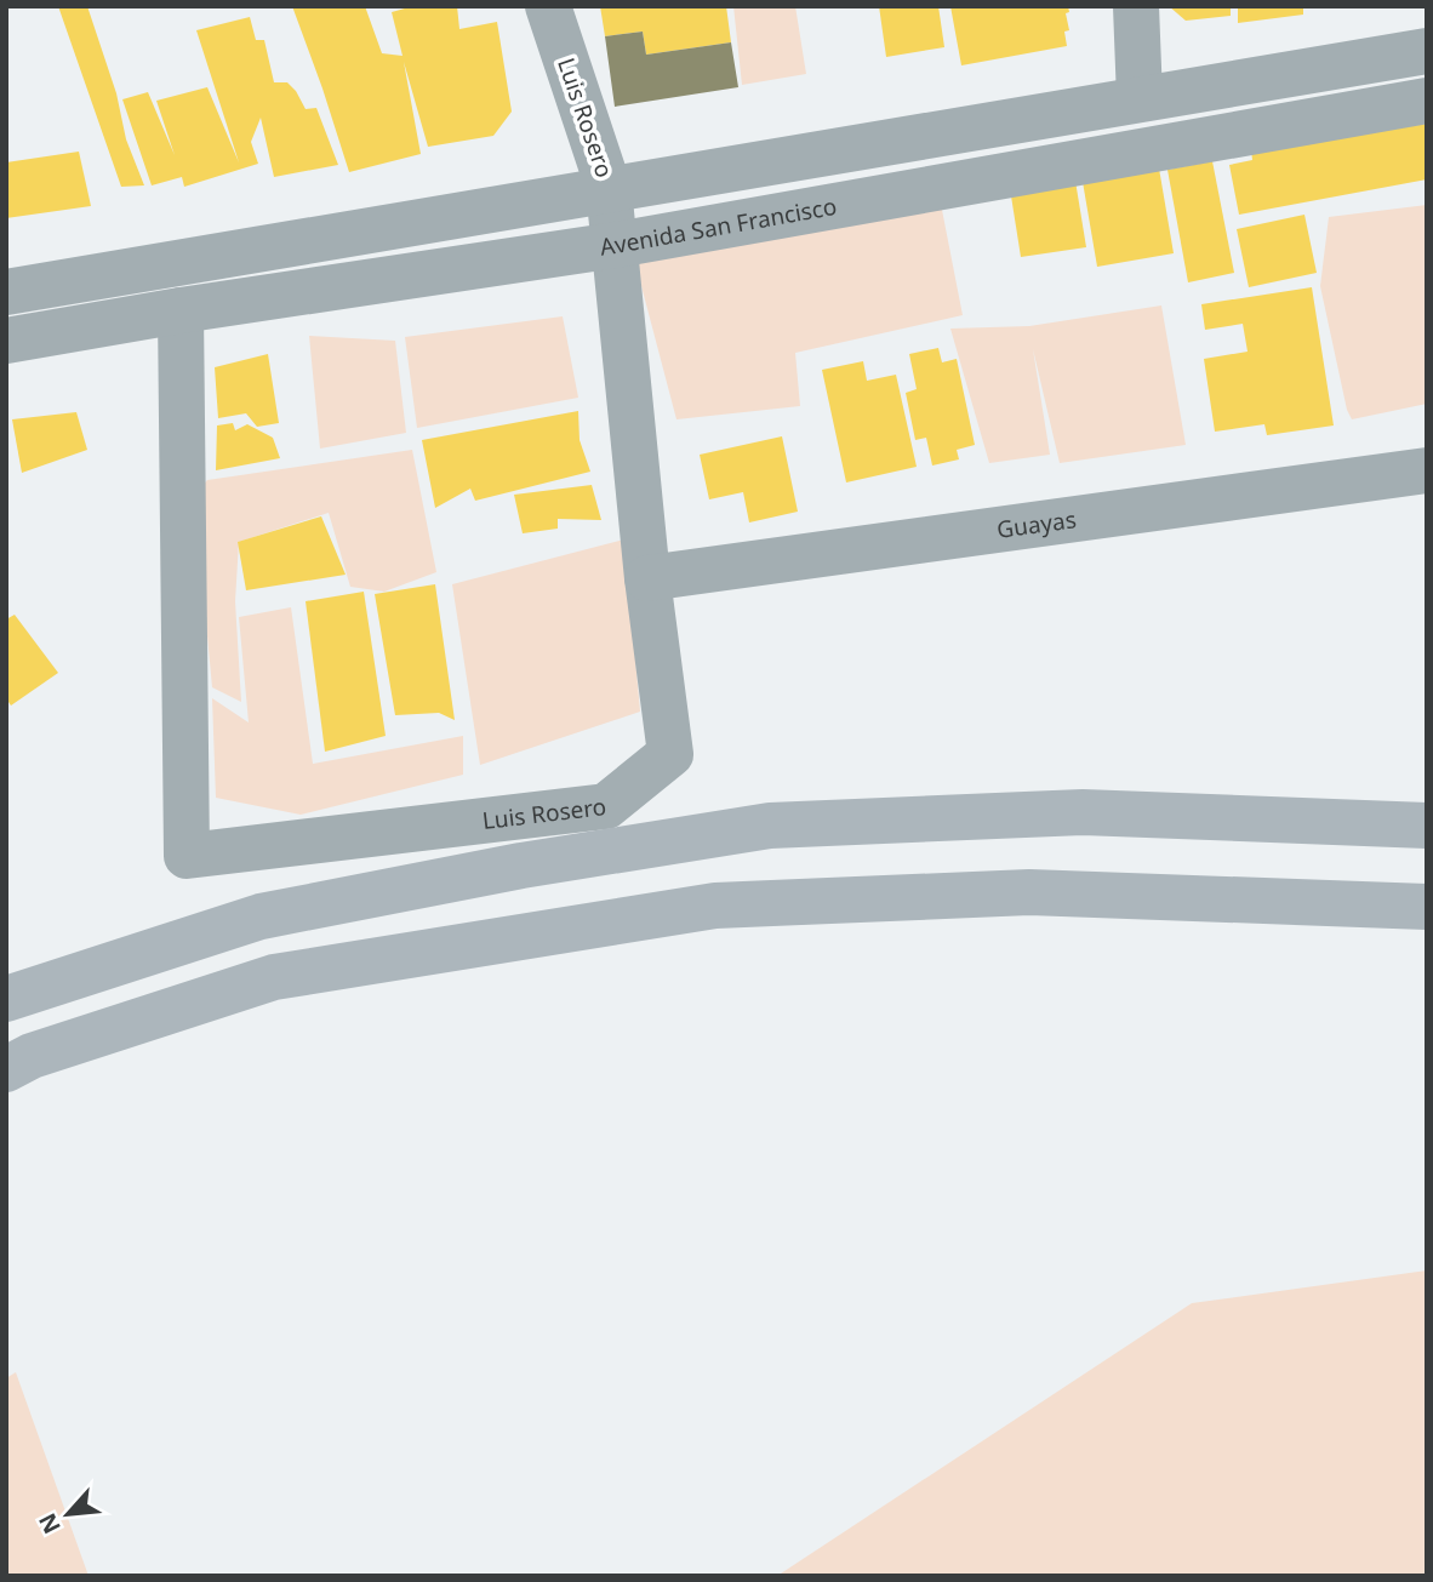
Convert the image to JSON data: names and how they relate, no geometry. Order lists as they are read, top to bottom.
{
  "streets": {
    "street": ["Luis Rosero", "Avenida San Francisco", "Guayas"]
  },
  "crossings": [
    ["Luis Rosero", "Avenida San Francisco"],
    ["Luis Rosero", "Guayas"]
  ],
  "north": "bottom left"
}
